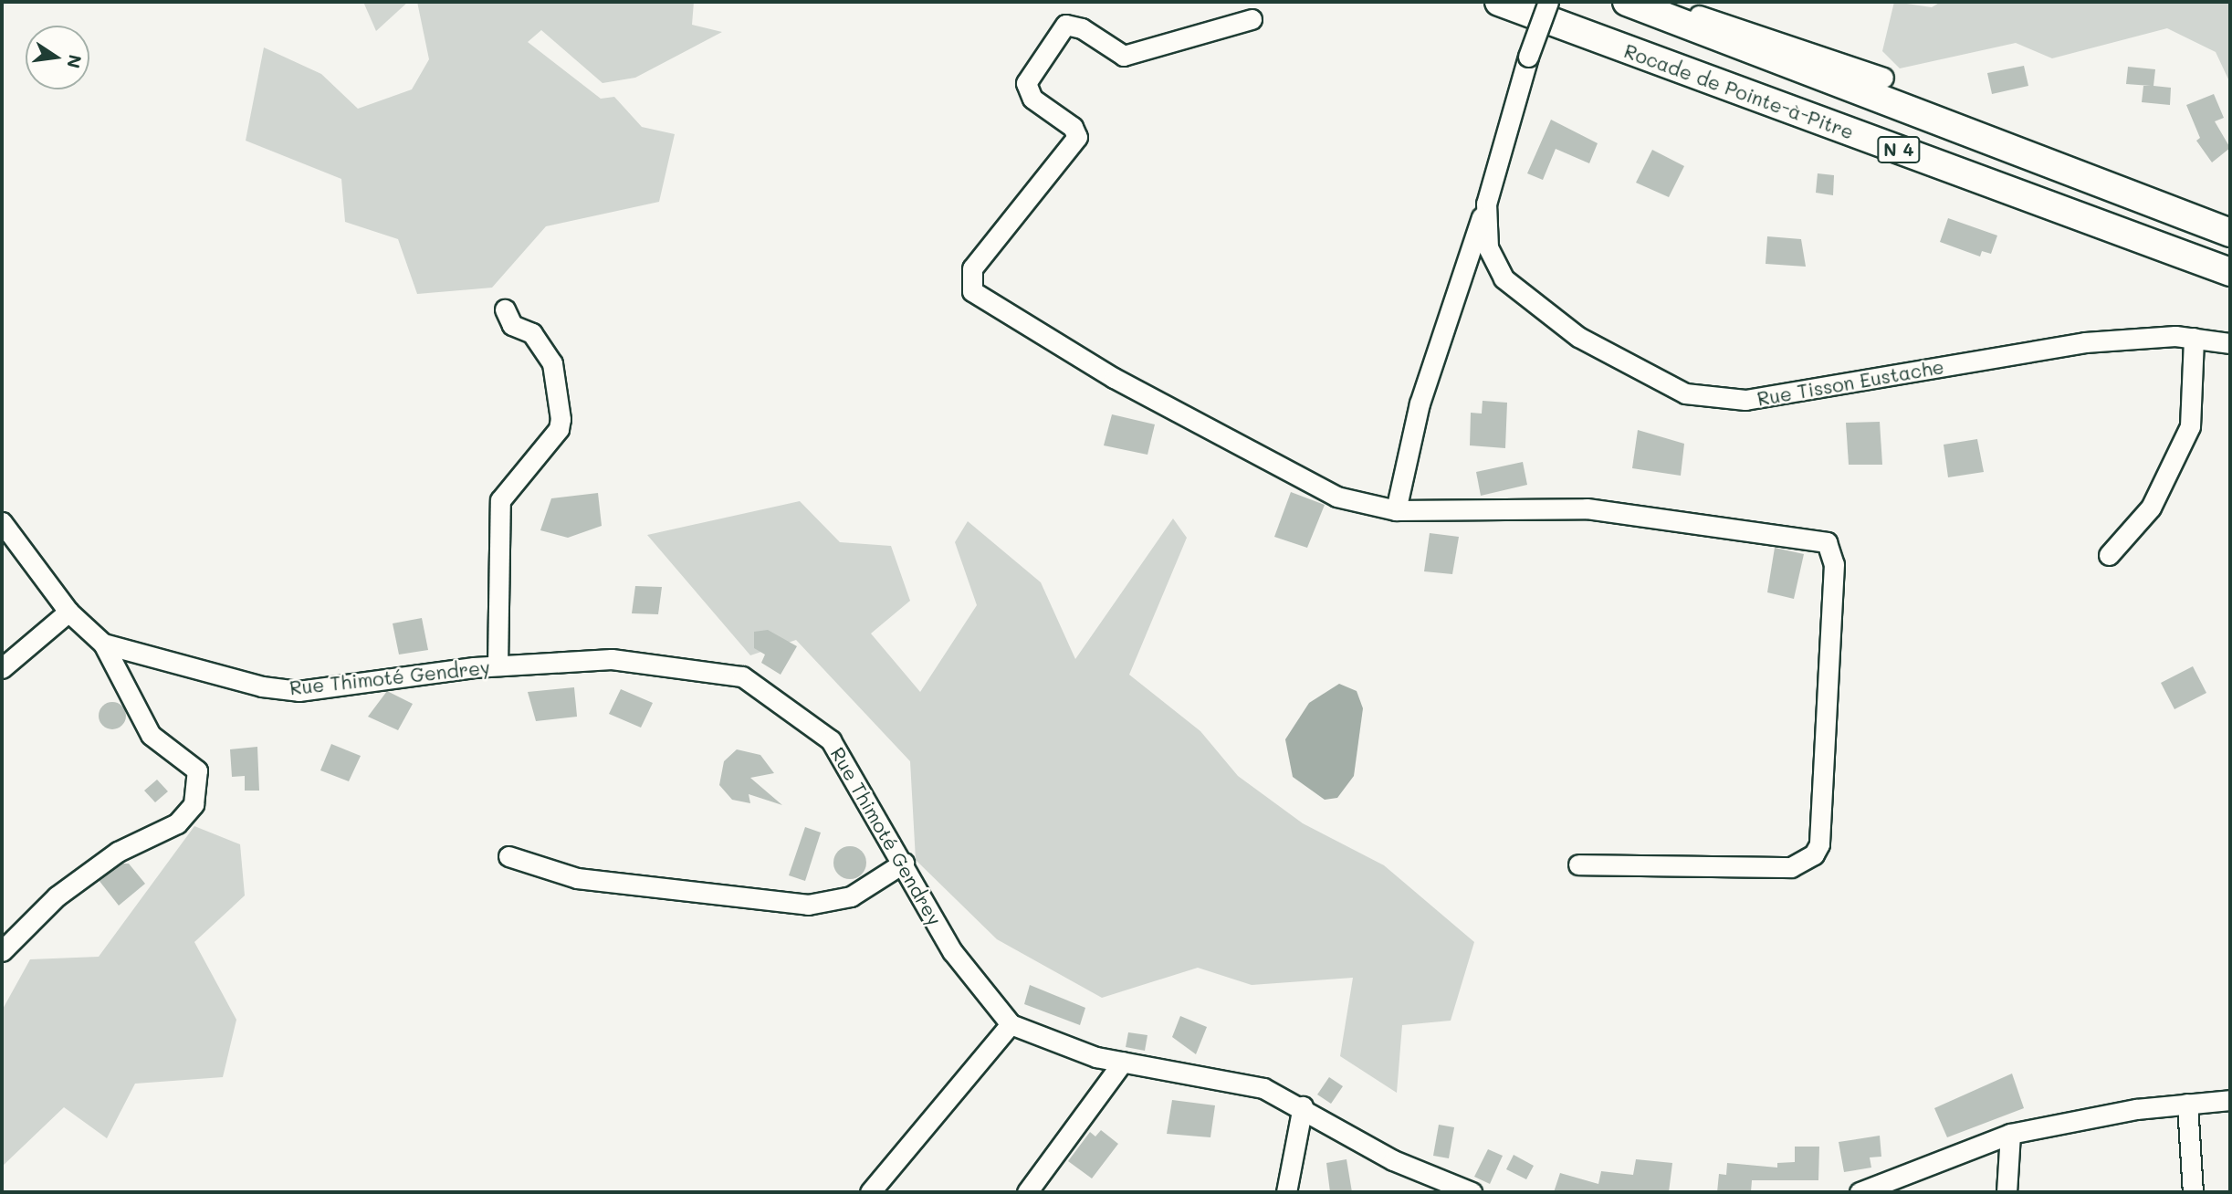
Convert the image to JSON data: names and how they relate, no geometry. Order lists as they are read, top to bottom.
{
  "streets": {
    "highway": ["Rocade de Pointe-à-Pitre", "N 4"],
    "street": ["Rue Tisson Eustache", "Rue Thimoté Gendrey"]
  },
  "north": "right"
}
